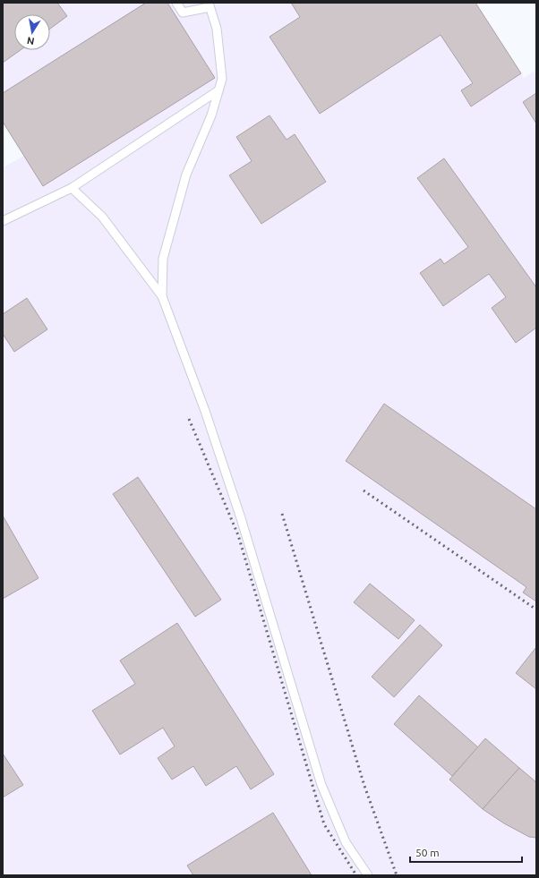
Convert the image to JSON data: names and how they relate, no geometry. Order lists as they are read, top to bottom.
{
  "scale_bar": "50 m",
  "north": "bottom"
}
